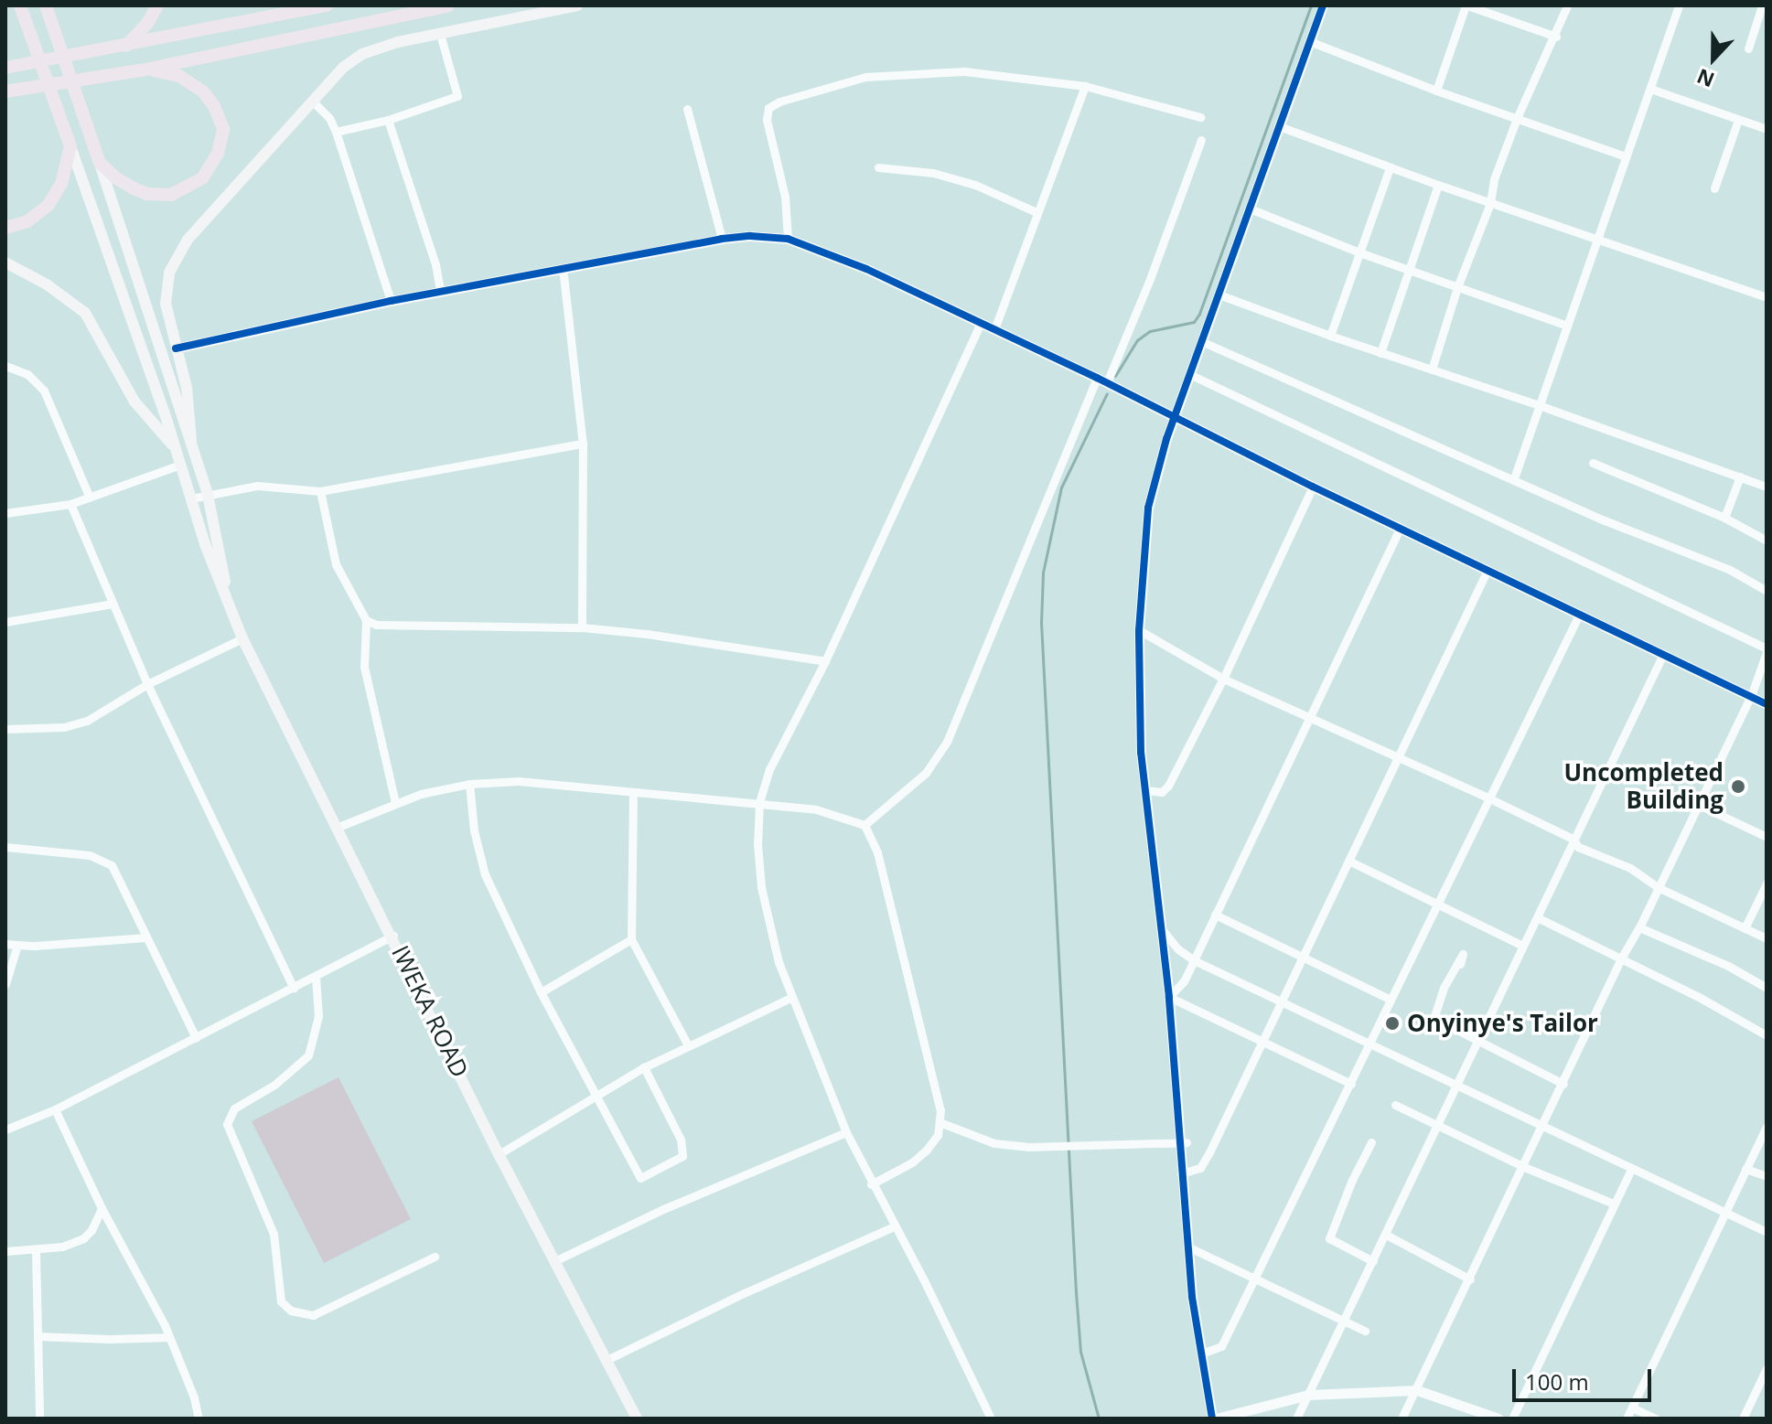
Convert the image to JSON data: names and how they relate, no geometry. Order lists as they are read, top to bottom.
{
  "streets": {
    "main road": ["IWEKA ROAD"]
  },
  "places": ["Uncompleted Building", "Onyinye's Tailor"],
  "scale_bar": "100 m",
  "north": "bottom"
}
